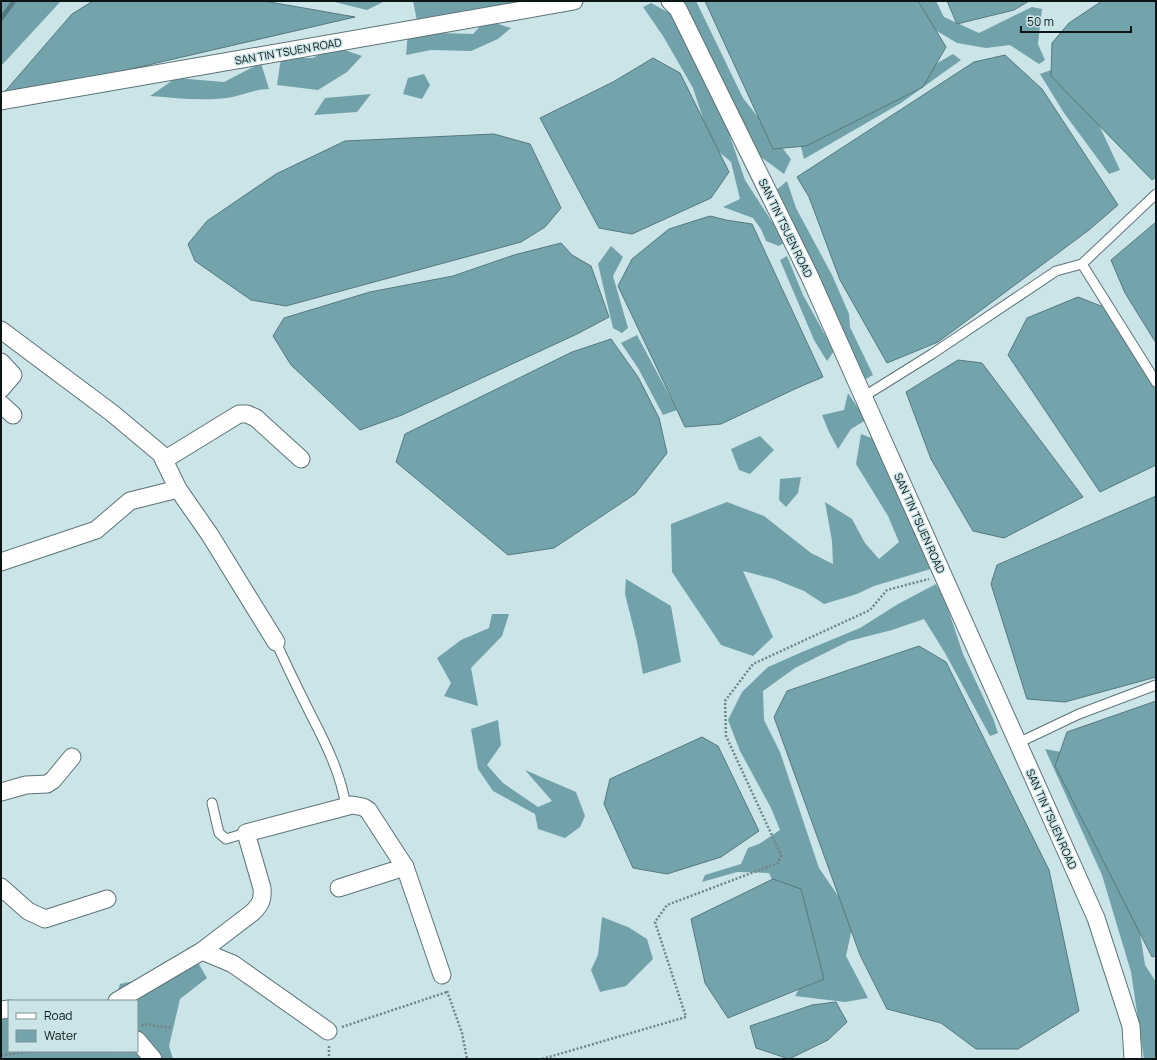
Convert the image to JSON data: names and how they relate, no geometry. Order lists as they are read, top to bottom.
{
  "streets": {
    "street": ["SAN TIN TSUEN ROAD"]
  },
  "legend": ["Road", "Water"],
  "scale_bar": "50 m"
}
